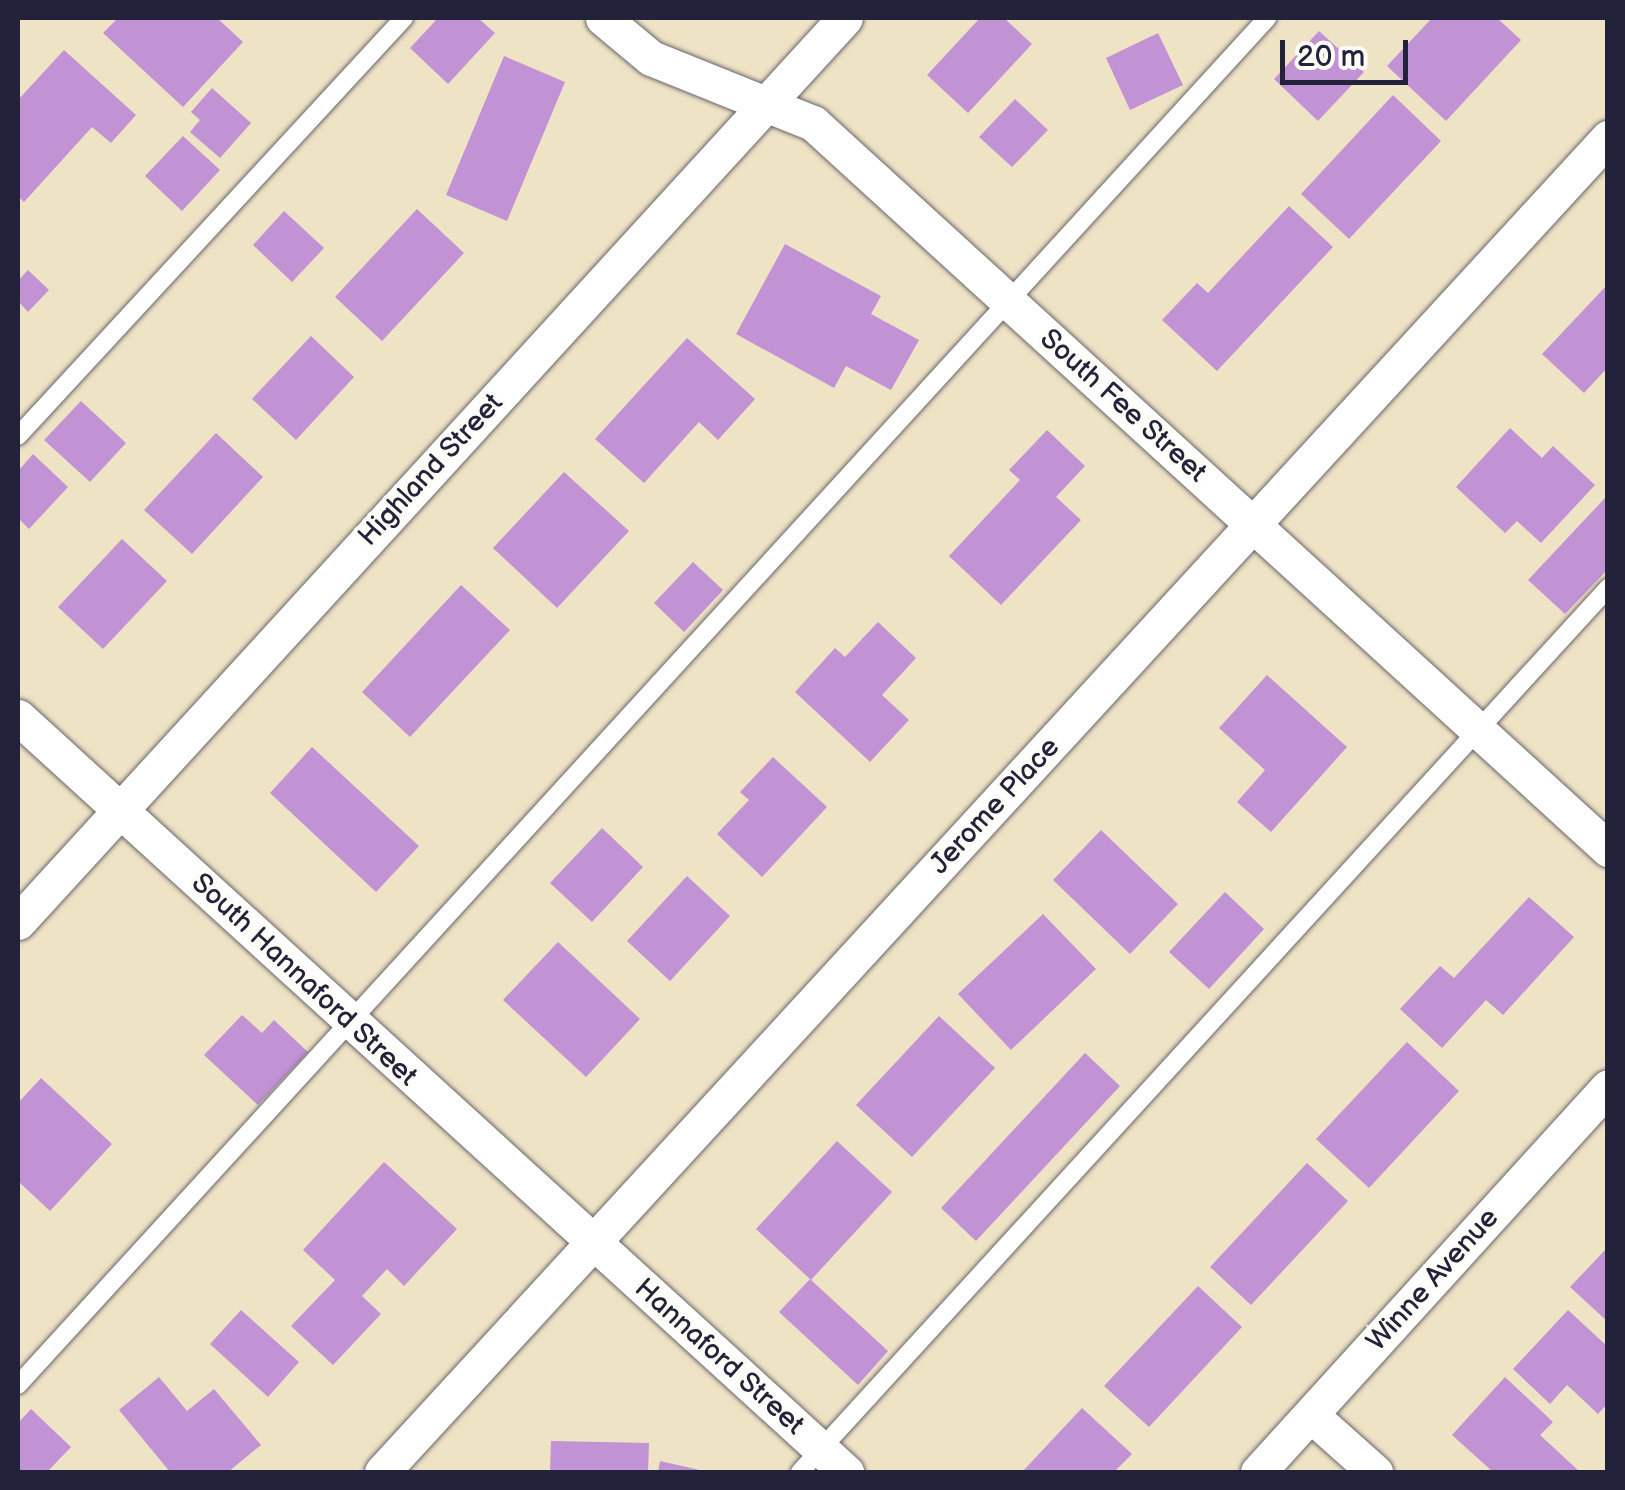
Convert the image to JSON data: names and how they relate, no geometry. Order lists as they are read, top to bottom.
{
  "streets": {
    "street": [
      "South Fee Street",
      "Highland Street",
      "Jerome Place",
      "South Hannaford Street",
      "Winne Avenue",
      "Hannaford Street"
    ]
  },
  "crossings": [
    ["South Fee Street", "Highland Street"],
    ["South Fee Street", "Jerome Place"],
    ["Highland Street", "South Hannaford Street"],
    ["Jerome Place", "South Hannaford Street"],
    ["Jerome Place", "Hannaford Street"],
    ["South Hannaford Street", "Hannaford Street"]
  ],
  "scale_bar": "20 m"
}
